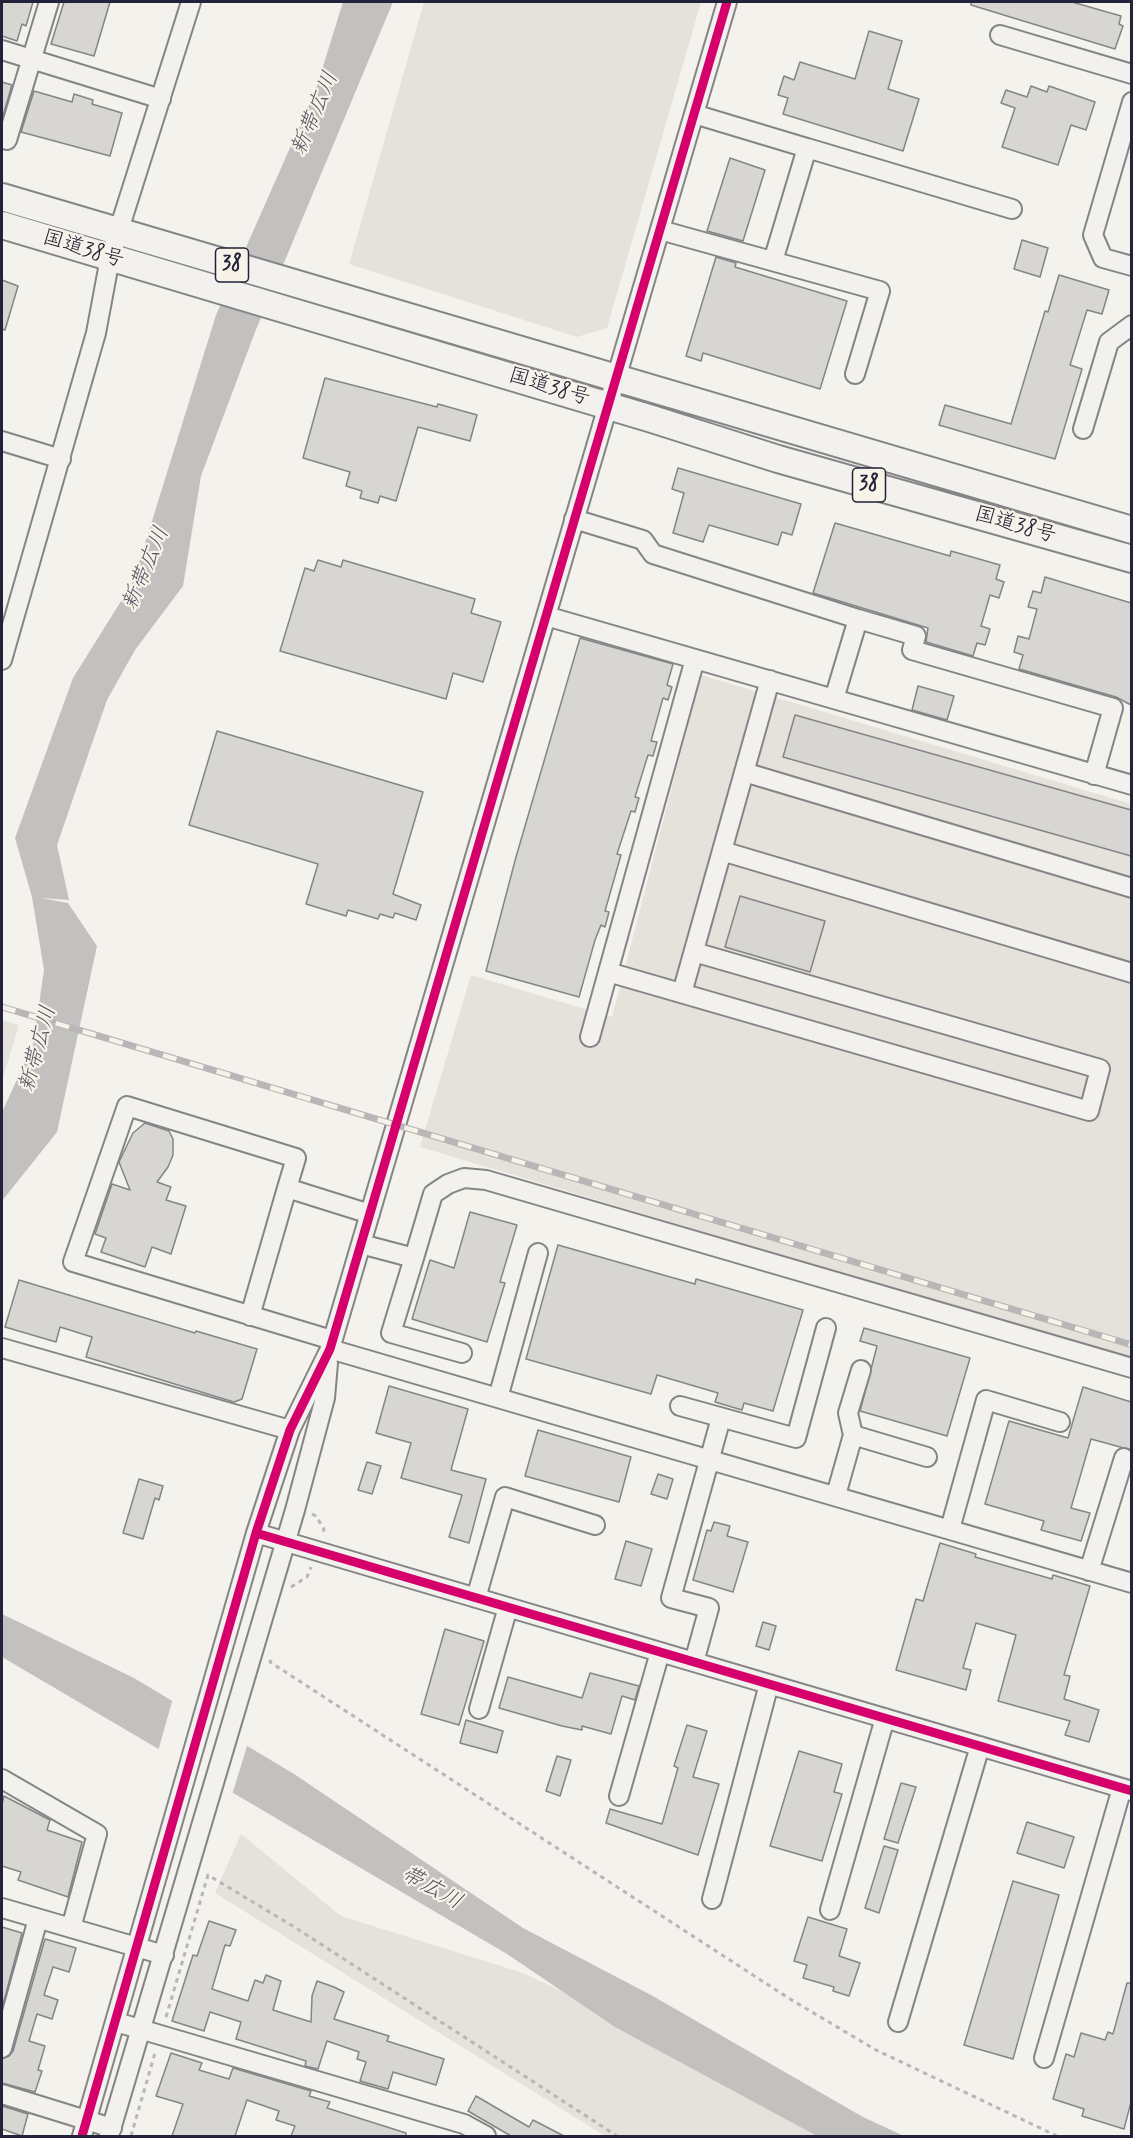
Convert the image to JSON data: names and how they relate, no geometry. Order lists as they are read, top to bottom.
{
  "streets": {
    "highway": ["国道38号", "38"]
  },
  "water": ["新帯広川", "帯広川"]
}
